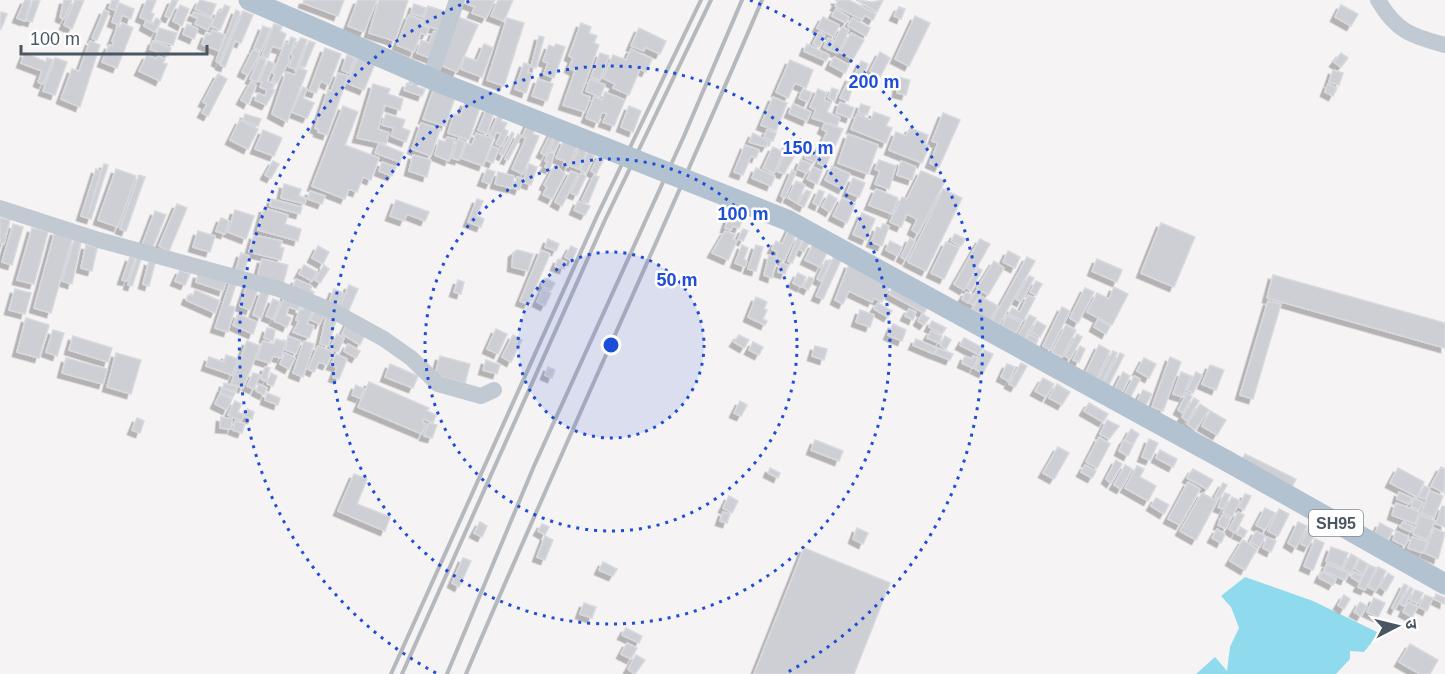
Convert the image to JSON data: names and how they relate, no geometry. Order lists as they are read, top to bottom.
{
  "streets": {
    "main road": ["SH95"]
  },
  "scale_bar": "100 m",
  "north": "right",
  "rings": [
    "200 m",
    "150 m",
    "100 m",
    "50 m"
  ]
}
